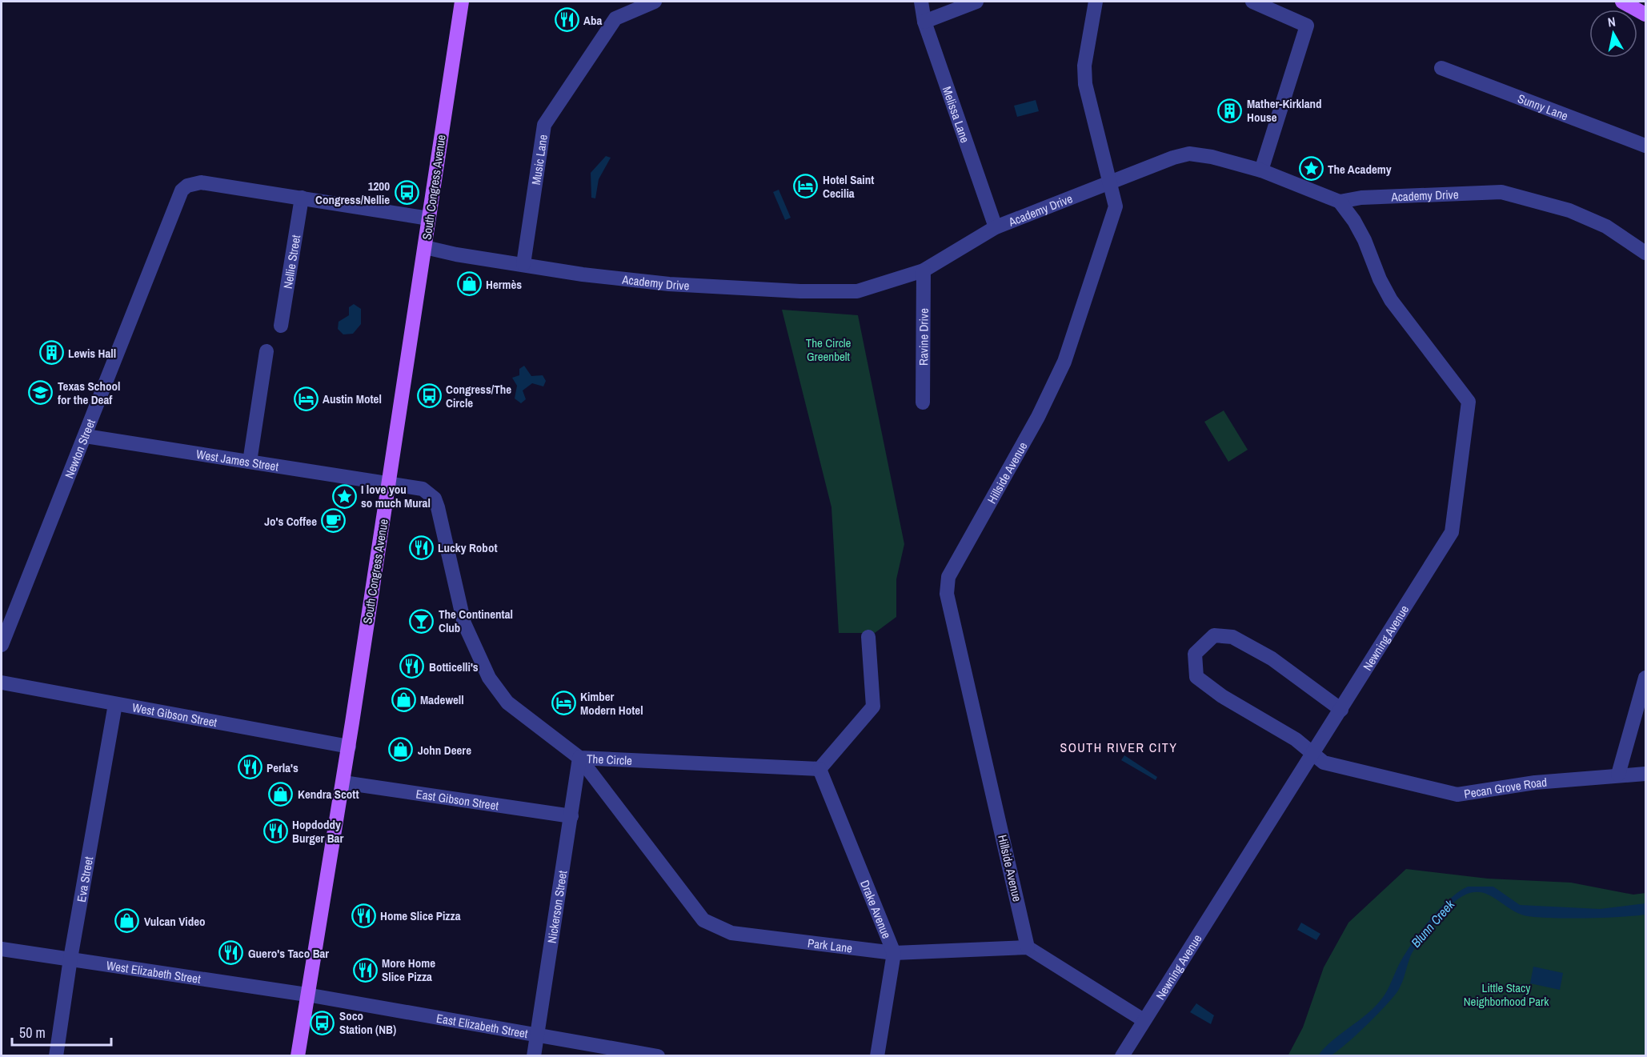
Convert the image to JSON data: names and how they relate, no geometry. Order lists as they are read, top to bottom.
{
  "streets": {
    "main road": ["South Congress Avenue"],
    "street": [
      "Sunny Lane",
      "Melissa Lane",
      "Music Lane",
      "Academy Drive",
      "Nellie Street",
      "Ravine Drive",
      "Newton Street",
      "West James Street",
      "Hillside Avenue",
      "Newning Avenue",
      "West Gibson Street",
      "The Circle",
      "Pecan Grove Road",
      "East Gibson Street",
      "Eva Street",
      "Nickerson Street",
      "Drake Avenue",
      "Park Lane",
      "West Elizabeth Street",
      "East Elizabeth Street"
    ]
  },
  "crossings": [
    ["Melissa Lane", "Academy Drive"],
    ["Music Lane", "Academy Drive"],
    ["South Congress Avenue", "Academy Drive"],
    ["South Congress Avenue", "West James Street"],
    ["South Congress Avenue", "West Gibson Street"],
    ["South Congress Avenue", "The Circle"],
    ["South Congress Avenue", "East Gibson Street"],
    ["South Congress Avenue", "West Elizabeth Street"],
    ["South Congress Avenue", "East Elizabeth Street"],
    ["Academy Drive", "Ravine Drive"],
    ["Academy Drive", "Hillside Avenue"],
    ["Academy Drive", "Newning Avenue"],
    ["Nellie Street", "Newton Street"],
    ["Newton Street", "West James Street"],
    ["West James Street", "The Circle"],
    ["Hillside Avenue", "Park Lane"],
    ["Newning Avenue", "Pecan Grove Road"],
    ["West Gibson Street", "Eva Street"],
    ["The Circle", "Nickerson Street"],
    ["The Circle", "Drake Avenue"],
    ["The Circle", "Park Lane"],
    ["East Gibson Street", "Nickerson Street"],
    ["Eva Street", "West Elizabeth Street"],
    ["Nickerson Street", "Park Lane"],
    ["Nickerson Street", "East Elizabeth Street"],
    ["Drake Avenue", "Park Lane"],
    ["West Elizabeth Street", "East Elizabeth Street"]
  ],
  "districts": ["SOUTH RIVER CITY"],
  "water": ["Blunn Creek"],
  "parks": ["The Circle Greenbelt", "Little Stacy Neighborhood Park"],
  "places": {
    "restaurant": [
      "Aba",
      "Lucky Robot",
      "Botticelli's",
      "Perla's",
      "Hopdoddy Burger Bar",
      "Home Slice Pizza",
      "Guero's Taco Bar",
      "More Home Slice Pizza"
    ],
    "building": ["Mather-Kirkland House", "Lewis Hall"],
    "place": ["The Academy", "I love you so much Mural"],
    "hotel": ["Hotel Saint Cecilia", "Austin Motel", "Kimber Modern Hotel"],
    "bus stop": ["1200 Congress/Nellie", "Congress/The Circle", "Soco Station (NB)"],
    "shop": [
      "Hermès",
      "Madewell",
      "John Deere",
      "Kendra Scott",
      "Vulcan Video"
    ],
    "school or university": ["Texas School for the Deaf"],
    "cafe": ["Jo's Coffee"],
    "bar": ["The Continental Club"]
  },
  "scale_bar": "50 m",
  "north": "top"
}
